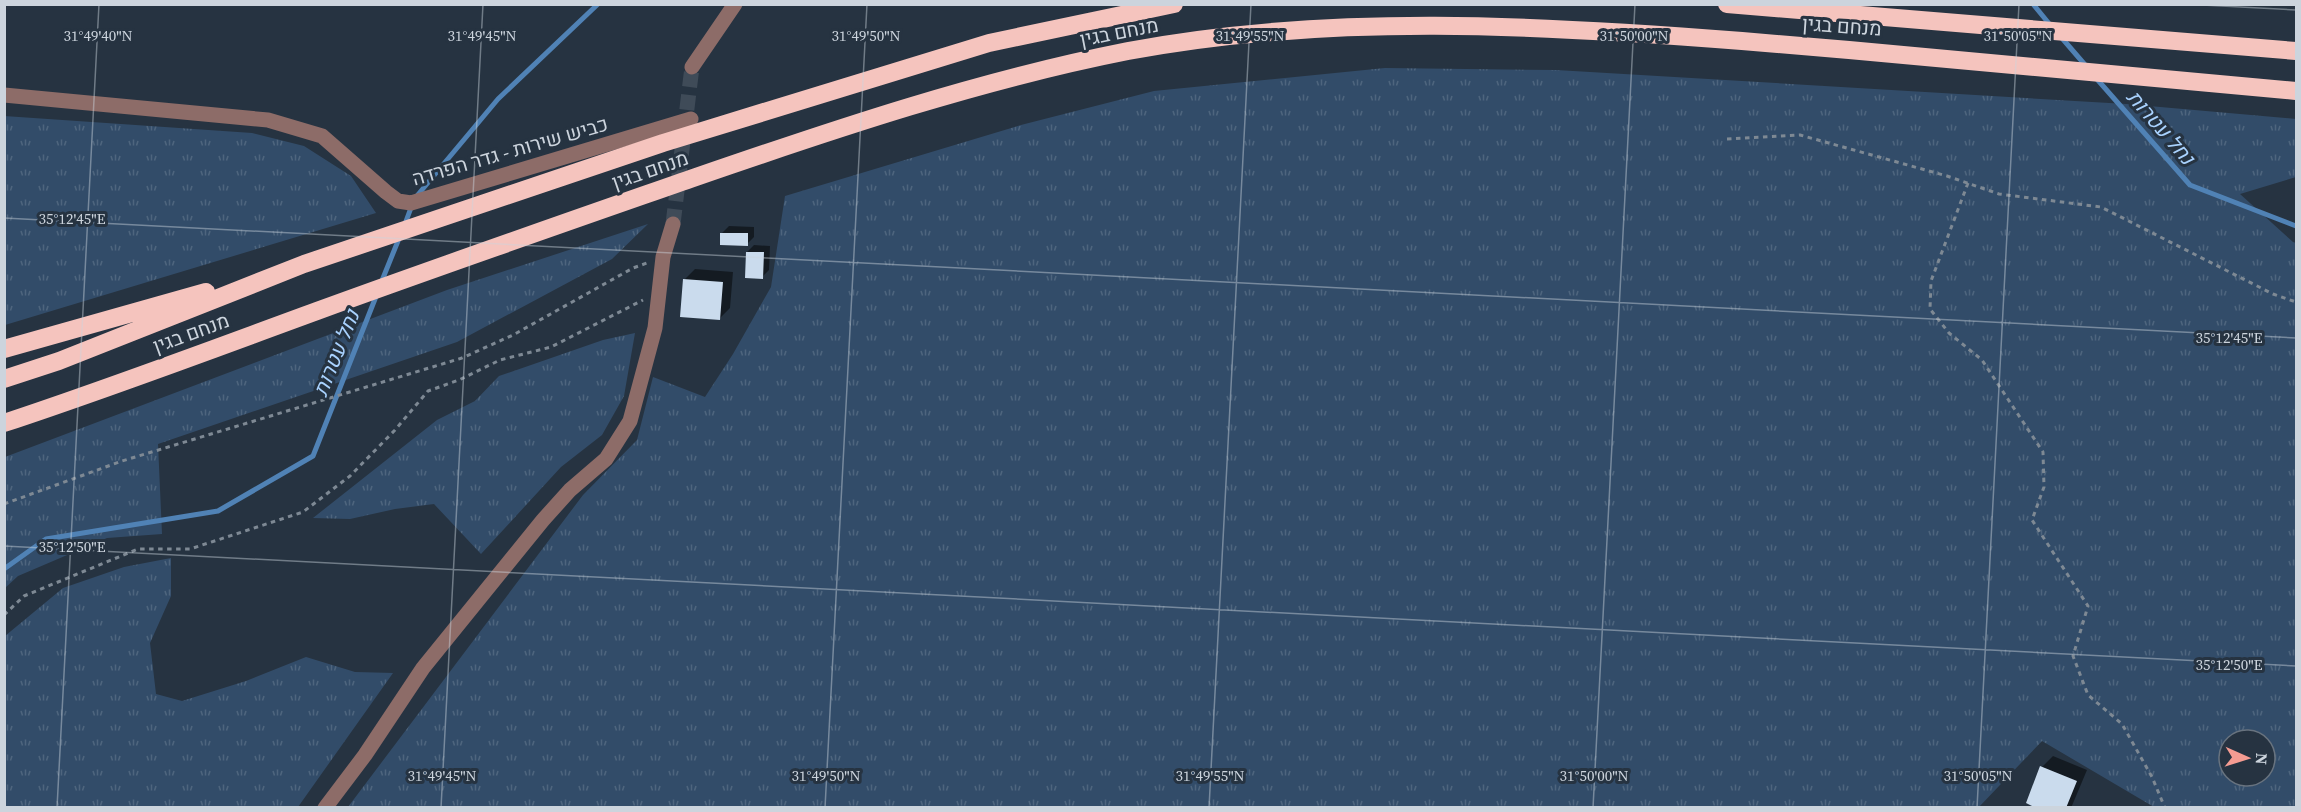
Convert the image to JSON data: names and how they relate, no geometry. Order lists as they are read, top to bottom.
{
  "streets": {
    "highway": ["מנחם בגין"],
    "street": ["כביש שירות - גדר הפרדה"]
  },
  "water": ["נחל עטרות"],
  "north": "right",
  "coordinates": [
    "31°49'40\"N",
    "31°49'45\"N",
    "31°49'50\"N",
    "31°49'55\"N",
    "31°50'00\"N",
    "31°50'05\"N",
    "35°12'45\"E",
    "35°12'50\"E"
  ]
}
